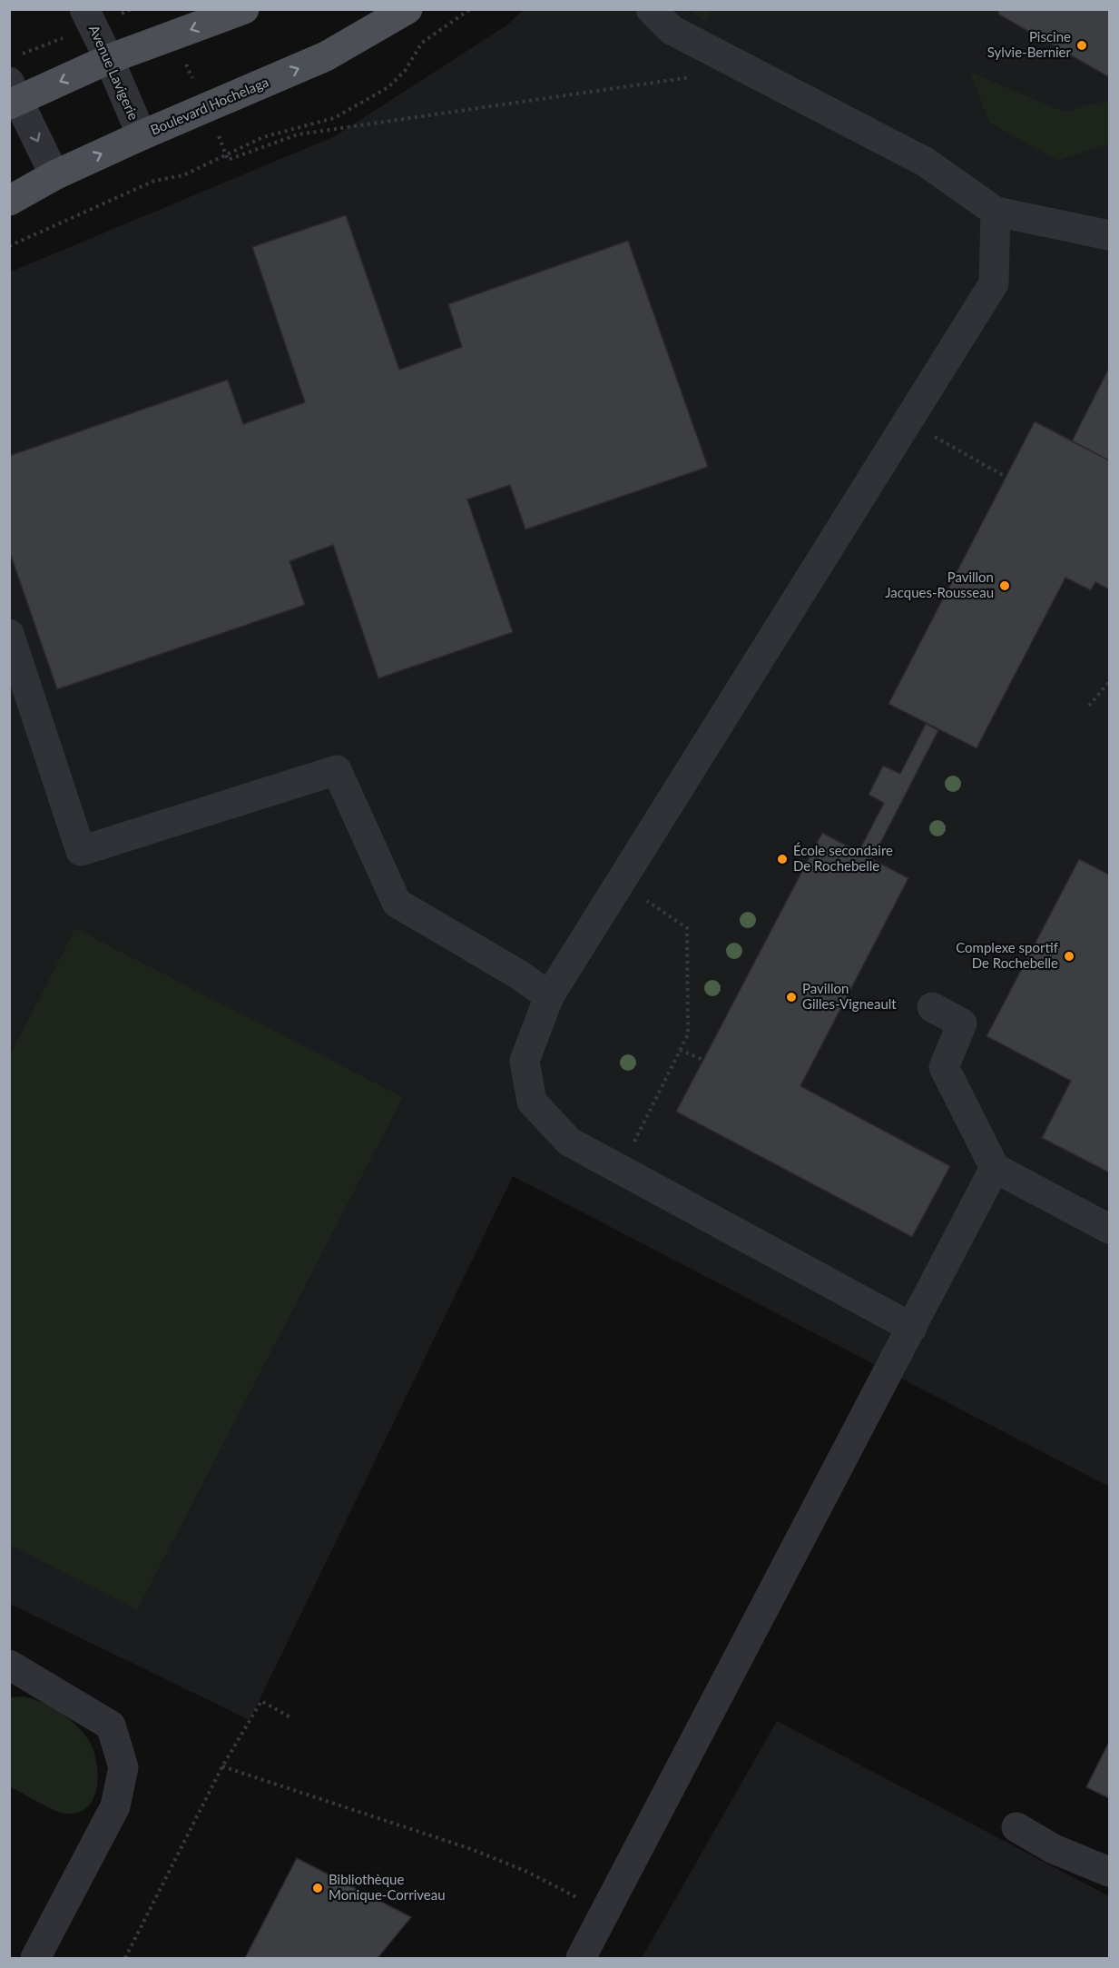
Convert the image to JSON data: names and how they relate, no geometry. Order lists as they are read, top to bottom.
{
  "streets": {
    "main road": ["Boulevard Hochelaga"],
    "street": ["Avenue Lavigerie"]
  },
  "crossings": [
    ["Avenue Lavigerie", "Boulevard Hochelaga"]
  ],
  "places": [
    "Piscine Sylvie-Bernier",
    "Pavillon Jacques-Rousseau",
    "École secondaire De Rochebelle",
    "Complexe sportif De Rochebelle",
    "Pavillon Gilles-Vigneault",
    "Bibliothèque Monique-Corriveau"
  ]
}
